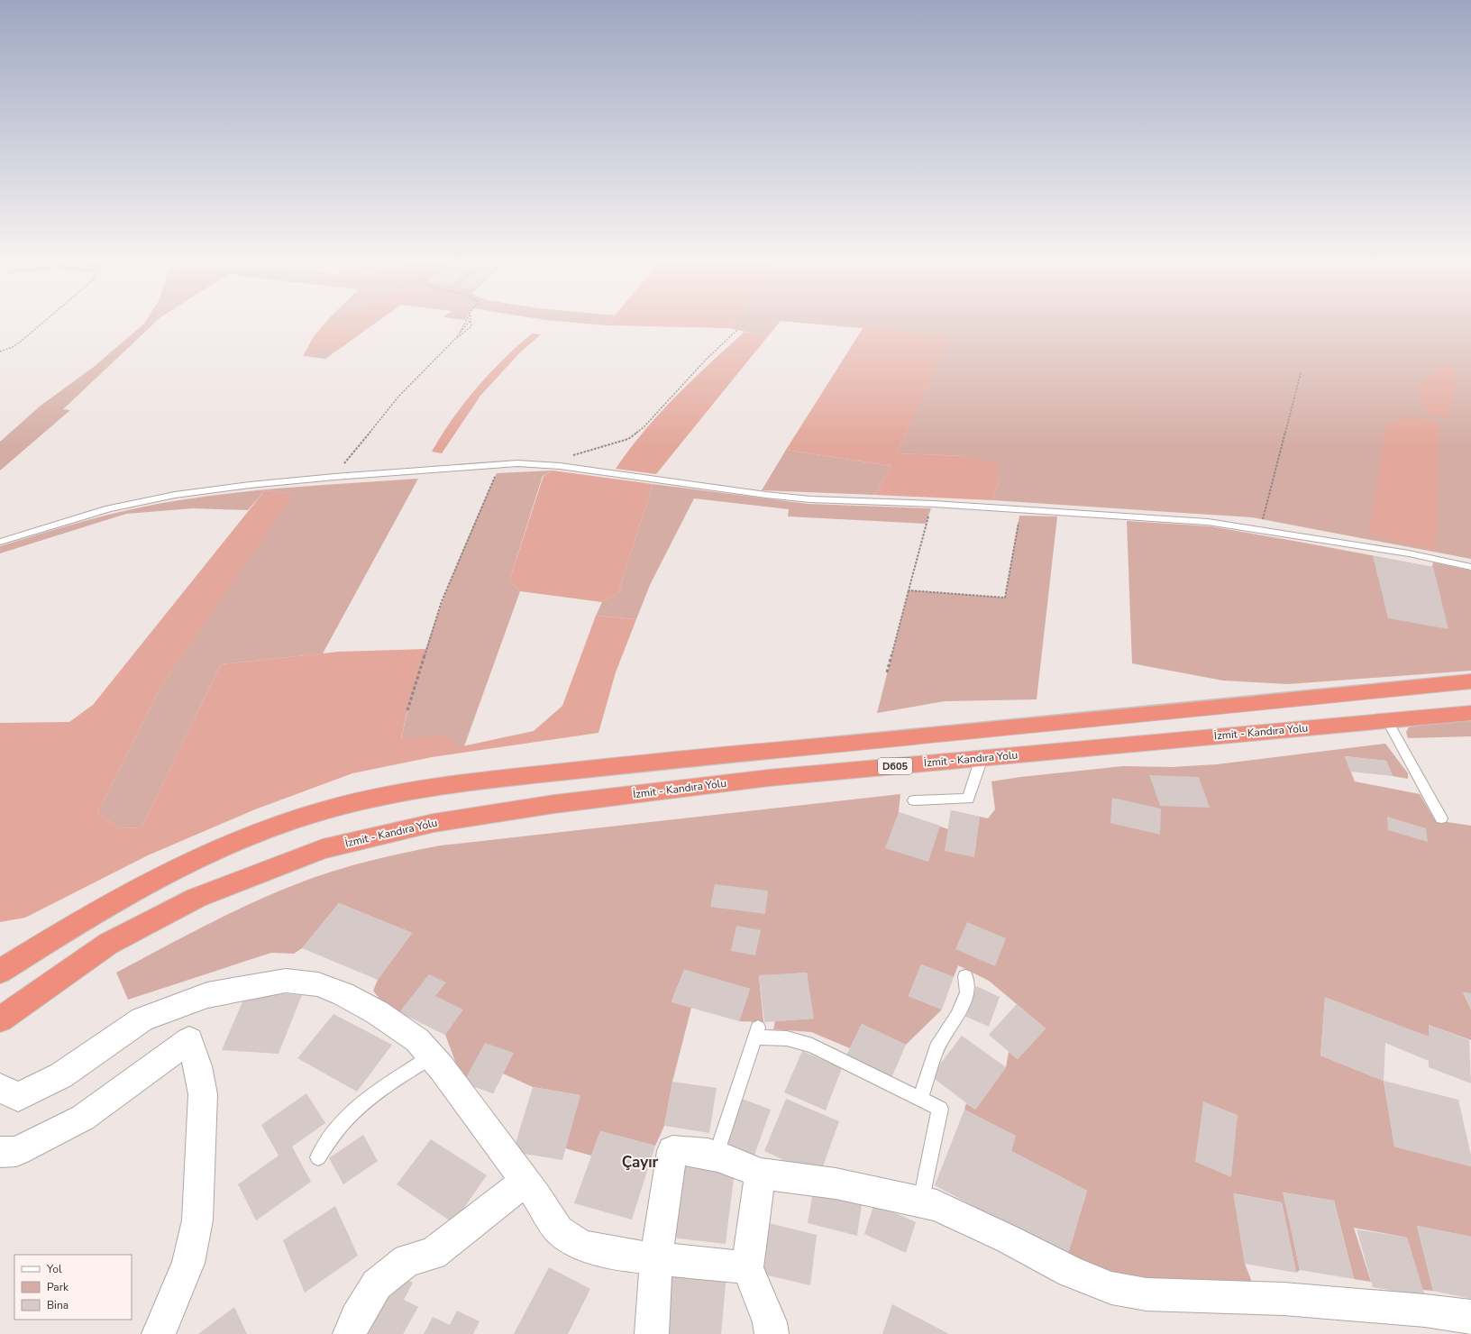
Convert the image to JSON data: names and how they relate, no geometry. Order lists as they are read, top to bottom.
{
  "streets": {
    "highway": ["İzmit - Kandıra Yolu", "D605"]
  },
  "districts": ["Çayır"],
  "legend": ["Yol", "Park", "Bina"]
}
